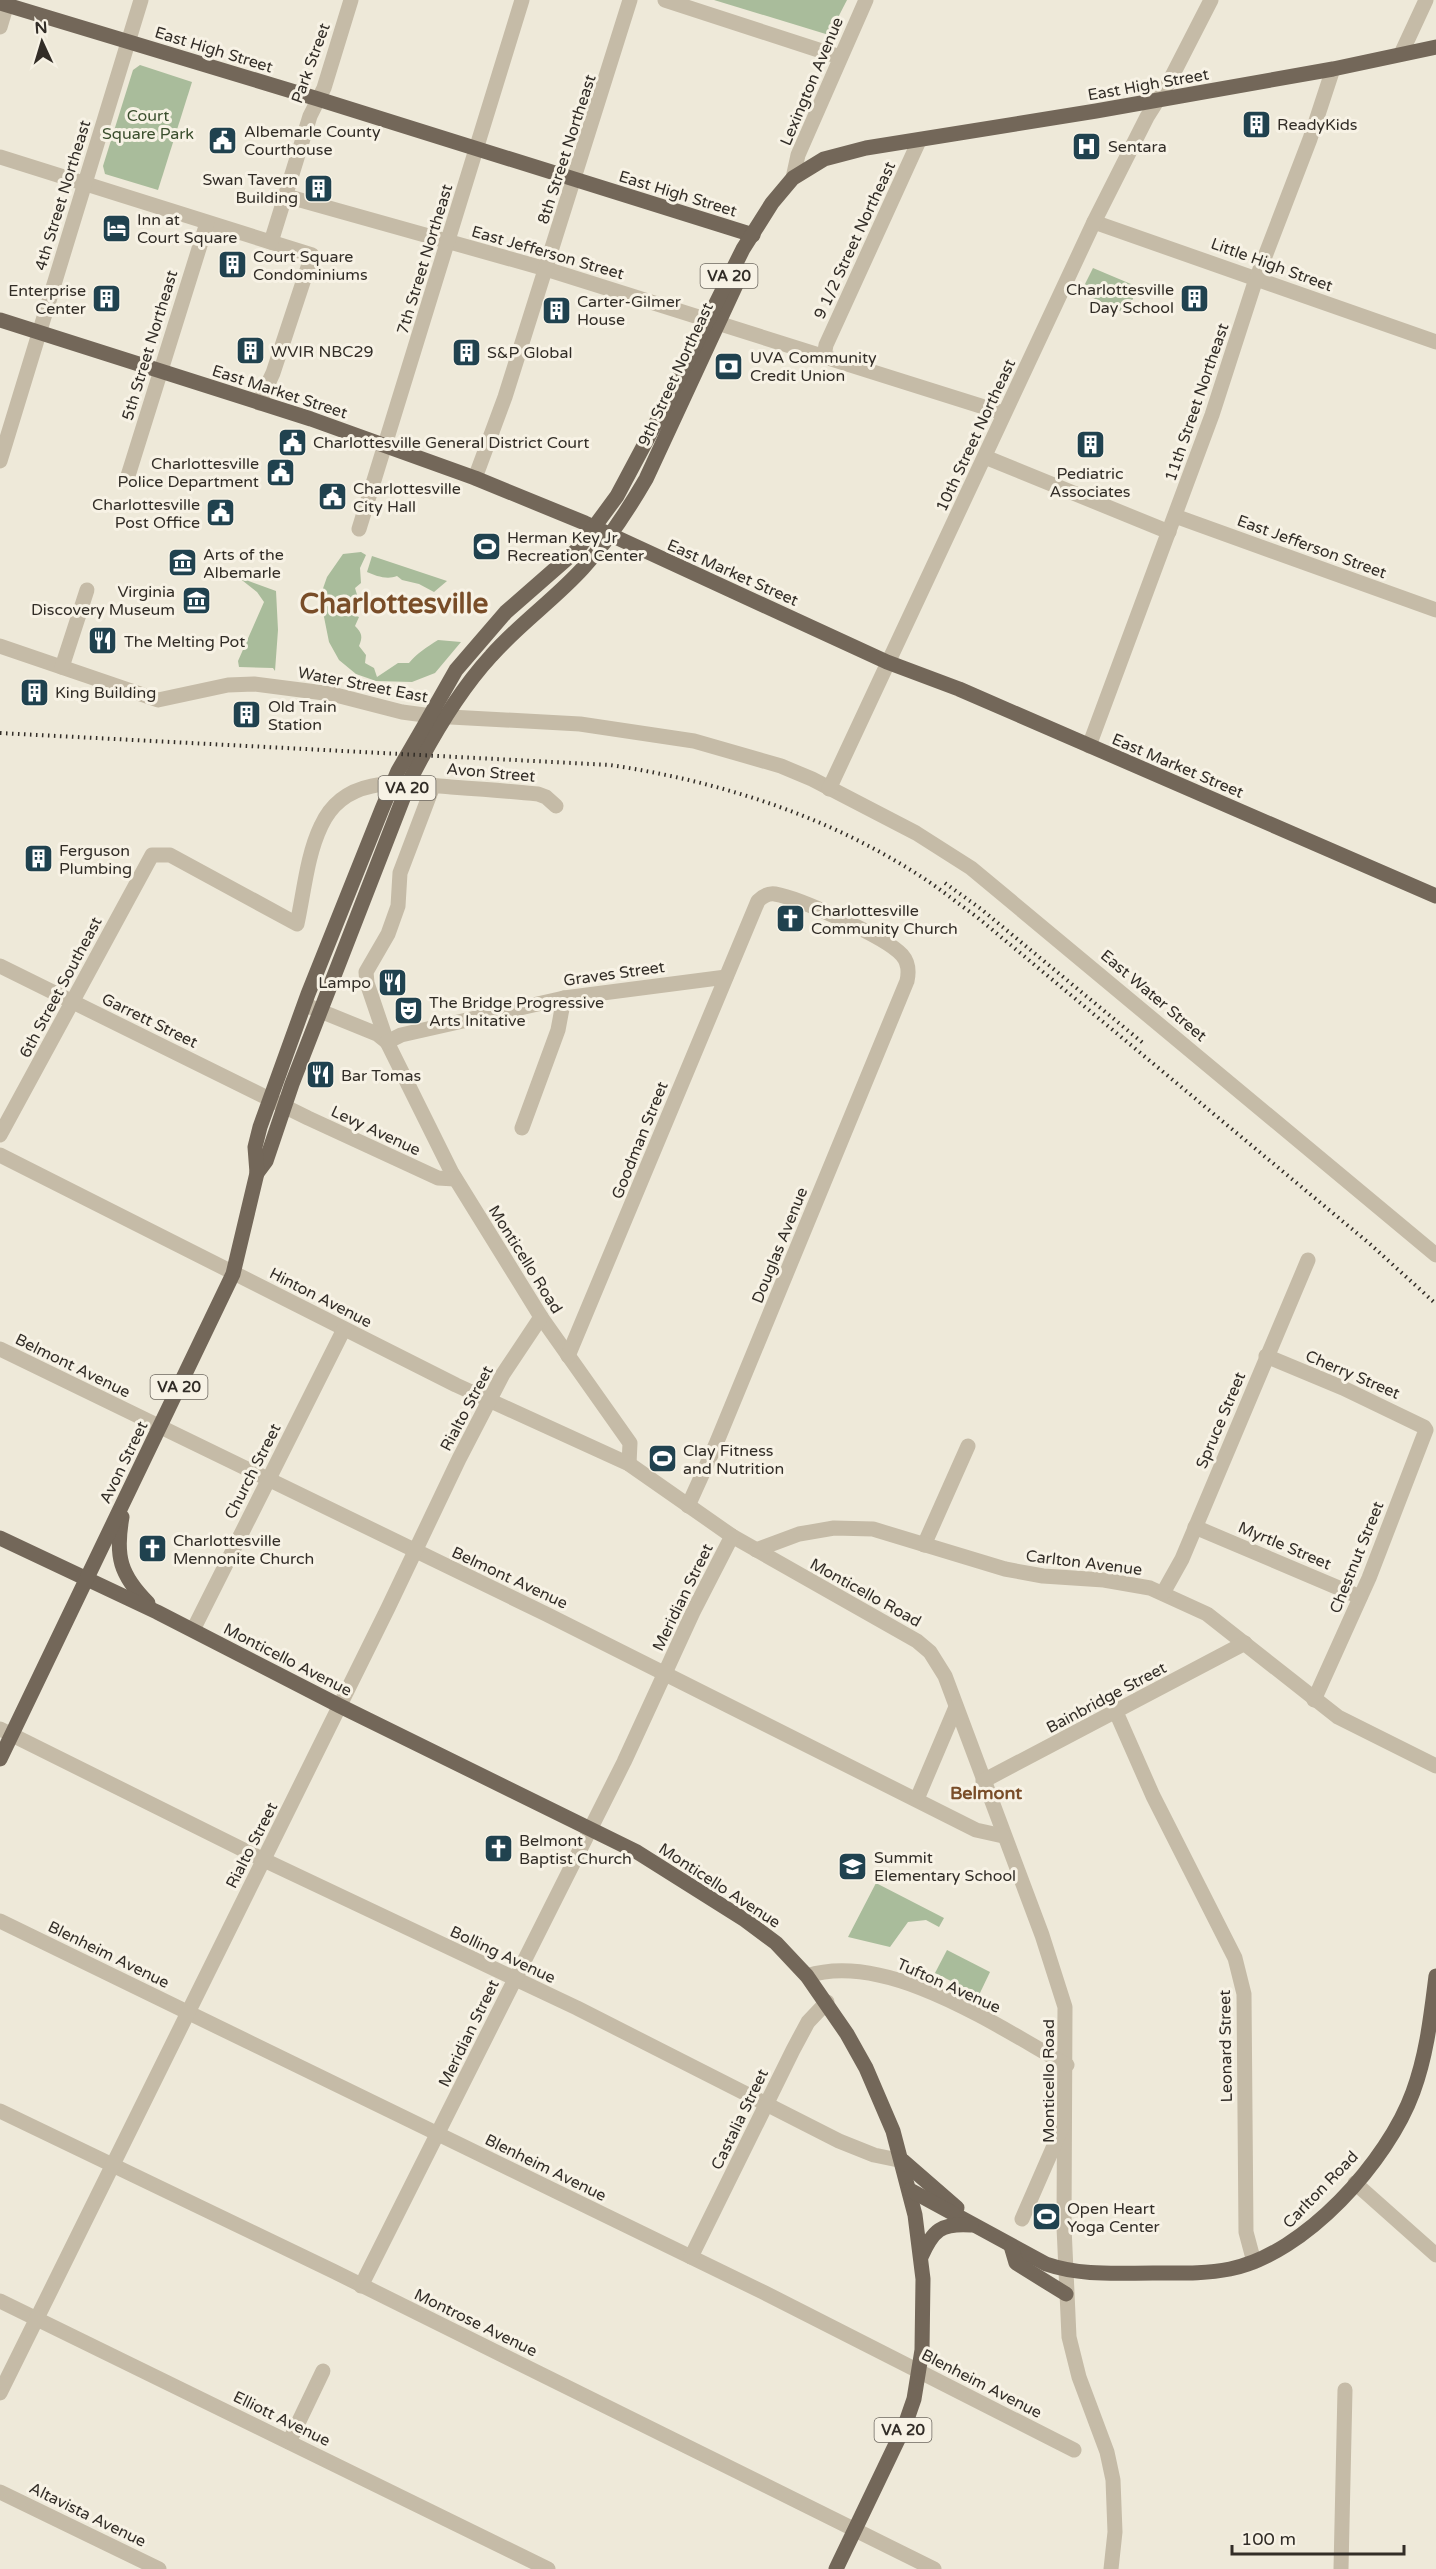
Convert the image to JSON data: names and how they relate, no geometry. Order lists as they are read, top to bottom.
{
  "streets": {
    "main road": [
      "East High Street",
      "VA 20",
      "9th Street Northeast",
      "East Market Street",
      "Avon Street",
      "Monticello Avenue",
      "Bolling Avenue",
      "Carlton Road"
    ],
    "street": [
      "Park Street",
      "Lexington Avenue",
      "8th Street Northeast",
      "4th Street Northeast",
      "9 1/2 Street Northeast",
      "East Jefferson Street",
      "7th Street Northeast",
      "Little High Street",
      "5th Street Northeast",
      "11th Street Northeast",
      "10th Street Northeast",
      "Water Street East",
      "Graves Street",
      "6th Street Southeast",
      "East Water Street",
      "Garrett Street",
      "Levy Avenue",
      "Goodman Street",
      "Douglas Avenue",
      "Monticello Road",
      "Hinton Avenue",
      "Belmont Avenue",
      "Cherry Street",
      "Rialto Street",
      "Spruce Street",
      "Church Street",
      "Myrtle Street",
      "Chestnut Street",
      "Carlton Avenue",
      "Meridian Street",
      "Bainbridge Street",
      "Blenheim Avenue",
      "Tufton Avenue",
      "Leonard Street",
      "Castalia Street",
      "Montrose Avenue",
      "Elliott Avenue",
      "Altavista Avenue"
    ]
  },
  "crossings": [
    ["East High Street", "Park Street"],
    ["East High Street", "Lexington Avenue"],
    ["East High Street", "8th Street Northeast"],
    ["East High Street", "4th Street Northeast"],
    ["East High Street", "9 1/2 Street Northeast"],
    ["East High Street", "7th Street Northeast"],
    ["East High Street", "9th Street Northeast"],
    ["East High Street", "11th Street Northeast"],
    ["East High Street", "10th Street Northeast"],
    ["Park Street", "East Jefferson Street"],
    ["8th Street Northeast", "East Jefferson Street"],
    ["8th Street Northeast", "East Market Street"],
    ["4th Street Northeast", "East Market Street"],
    ["9 1/2 Street Northeast", "East Jefferson Street"],
    ["East Jefferson Street", "7th Street Northeast"],
    ["East Jefferson Street", "9th Street Northeast"],
    ["East Jefferson Street", "11th Street Northeast"],
    ["East Jefferson Street", "10th Street Northeast"],
    ["7th Street Northeast", "East Market Street"],
    ["Little High Street", "11th Street Northeast"],
    ["Little High Street", "10th Street Northeast"],
    ["VA 20", "Avon Street"],
    ["VA 20", "Monticello Avenue"],
    ["5th Street Northeast", "East Market Street"],
    ["9th Street Northeast", "East Market Street"],
    ["9th Street Northeast", "Avon Street"],
    ["East Market Street", "11th Street Northeast"],
    ["East Market Street", "10th Street Northeast"],
    ["10th Street Northeast", "Water Street East"],
    ["10th Street Northeast", "East Water Street"],
    ["Water Street East", "East Water Street"],
    ["Avon Street", "6th Street Southeast"],
    ["Avon Street", "Garrett Street"],
    ["Avon Street", "Levy Avenue"],
    ["Avon Street", "Monticello Road"],
    ["Avon Street", "Hinton Avenue"],
    ["Avon Street", "Belmont Avenue"],
    ["Avon Street", "Monticello Avenue"],
    ["Avon Street", "Bolling Avenue"],
    ["Graves Street", "Goodman Street"],
    ["Graves Street", "Monticello Road"],
    ["6th Street Southeast", "Garrett Street"],
    ["Garrett Street", "Levy Avenue"],
    ["Levy Avenue", "Monticello Road"],
    ["Goodman Street", "Douglas Avenue"],
    ["Goodman Street", "Monticello Road"],
    ["Douglas Avenue", "Monticello Road"],
    ["Monticello Road", "Hinton Avenue"],
    ["Monticello Road", "Belmont Avenue"],
    ["Monticello Road", "Rialto Street"],
    ["Monticello Road", "Carlton Avenue"],
    ["Monticello Road", "Meridian Street"],
    ["Monticello Road", "Bainbridge Street"],
    ["Monticello Road", "Bolling Avenue"],
    ["Monticello Road", "Tufton Avenue"],
    ["Monticello Road", "Carlton Road"],
    ["Hinton Avenue", "Rialto Street"],
    ["Hinton Avenue", "Church Street"],
    ["Belmont Avenue", "Rialto Street"],
    ["Belmont Avenue", "Church Street"],
    ["Belmont Avenue", "Meridian Street"],
    ["Cherry Street", "Spruce Street"],
    ["Cherry Street", "Chestnut Street"],
    ["Rialto Street", "Monticello Avenue"],
    ["Rialto Street", "Blenheim Avenue"],
    ["Rialto Street", "Bolling Avenue"],
    ["Rialto Street", "Montrose Avenue"],
    ["Rialto Street", "Elliott Avenue"],
    ["Spruce Street", "Myrtle Street"],
    ["Spruce Street", "Carlton Avenue"],
    ["Church Street", "Monticello Avenue"],
    ["Myrtle Street", "Chestnut Street"],
    ["Chestnut Street", "Carlton Avenue"],
    ["Carlton Avenue", "Bainbridge Street"],
    ["Meridian Street", "Monticello Avenue"],
    ["Meridian Street", "Blenheim Avenue"],
    ["Meridian Street", "Bolling Avenue"],
    ["Meridian Street", "Montrose Avenue"],
    ["Monticello Avenue", "Blenheim Avenue"],
    ["Monticello Avenue", "Bolling Avenue"],
    ["Monticello Avenue", "Tufton Avenue"],
    ["Monticello Avenue", "Castalia Street"],
    ["Monticello Avenue", "Montrose Avenue"],
    ["Bainbridge Street", "Leonard Street"],
    ["Blenheim Avenue", "Castalia Street"],
    ["Bolling Avenue", "Castalia Street"],
    ["Bolling Avenue", "Carlton Road"],
    ["Leonard Street", "Carlton Road"]
  ],
  "districts": ["Charlottesville", "Belmont"],
  "parks": ["Court Square Park"],
  "places": {
    "building": [
      "ReadyKids",
      "Swan Tavern Building",
      "Court Square Condominiums",
      "Charlottesville Day School",
      "Enterprise Center",
      "Carter-Gilmer House",
      "WVIR NBC29",
      "S&P Global",
      "Pediatric Associates",
      "King Building",
      "Old Train Station",
      "Ferguson Plumbing"
    ],
    "public building": [
      "Albemarle County Courthouse",
      "Charlottesville General District Court",
      "Charlottesville Police Department",
      "Charlottesville City Hall",
      "Charlottesville Post Office"
    ],
    "hospital": ["Sentara"],
    "hotel": ["Inn at Court Square"],
    "bank": ["UVA Community Credit Union"],
    "sports": ["Herman Key Jr Recreation Center", "Clay Fitness and Nutrition", "Open Heart Yoga Center"],
    "museum": ["Arts of the Albemarle", "Virginia Discovery Museum"],
    "restaurant": ["The Melting Pot", "Lampo", "Bar Tomas"],
    "church": ["Charlottesville Community Church", "Charlottesville Mennonite Church", "Belmont Baptist Church"],
    "theatre": ["The Bridge Progressive Arts Initative"],
    "school or university": ["Summit Elementary School"]
  },
  "scale_bar": "100 m",
  "north": "top"
}
